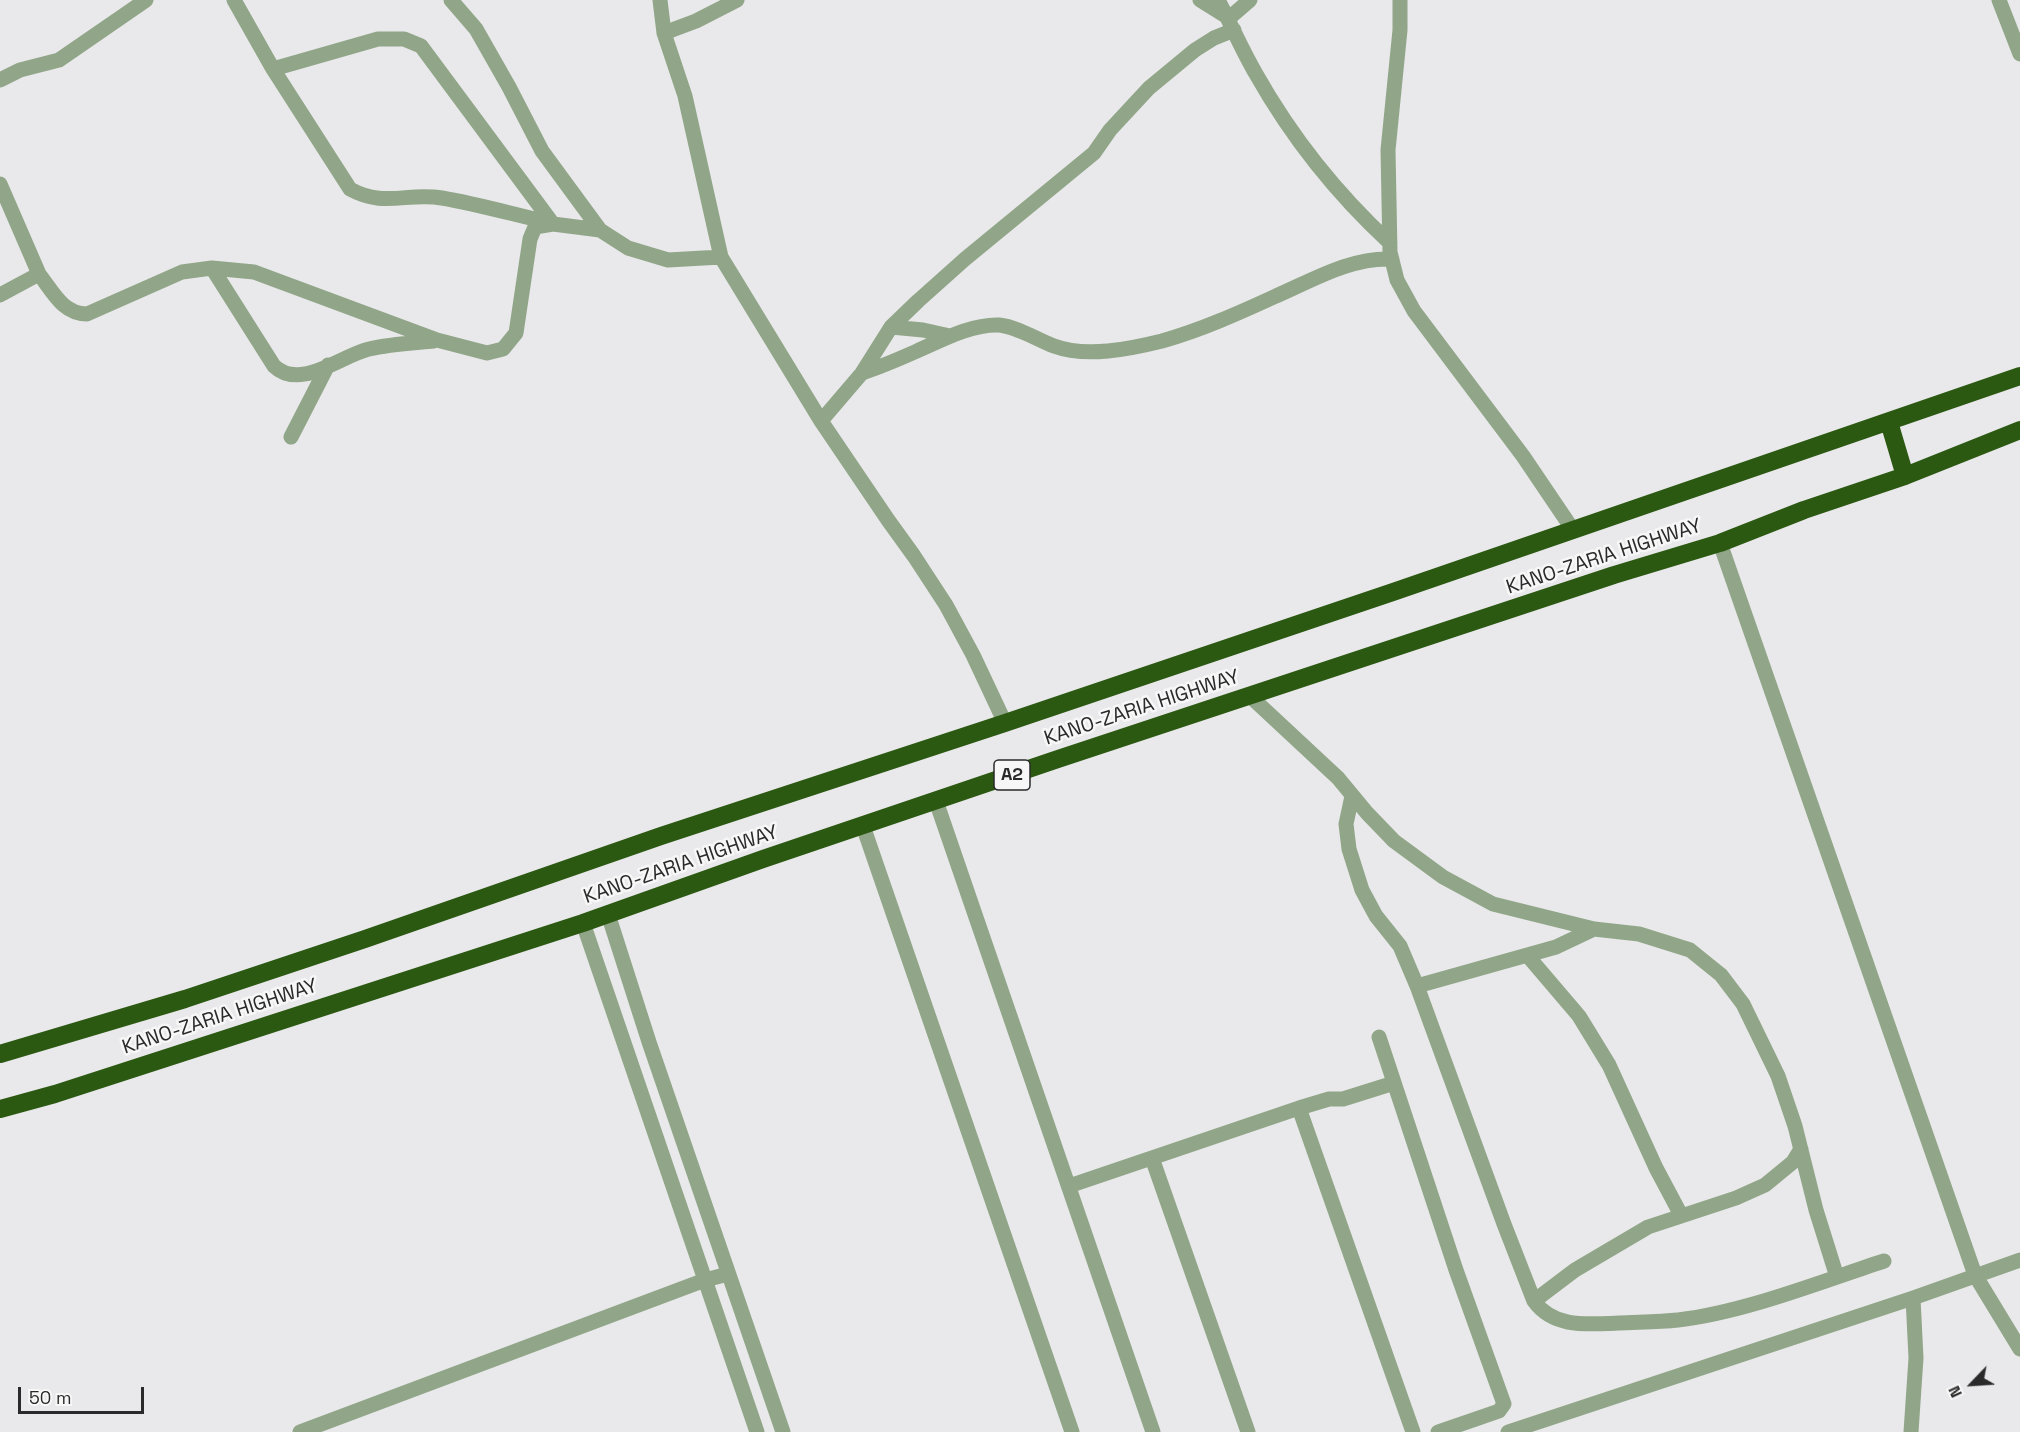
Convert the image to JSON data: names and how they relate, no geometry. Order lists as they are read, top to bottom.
{
  "streets": {
    "highway": ["KANO-ZARIA HIGHWAY", "A2"]
  },
  "scale_bar": "50 m",
  "north": "bottom left"
}
